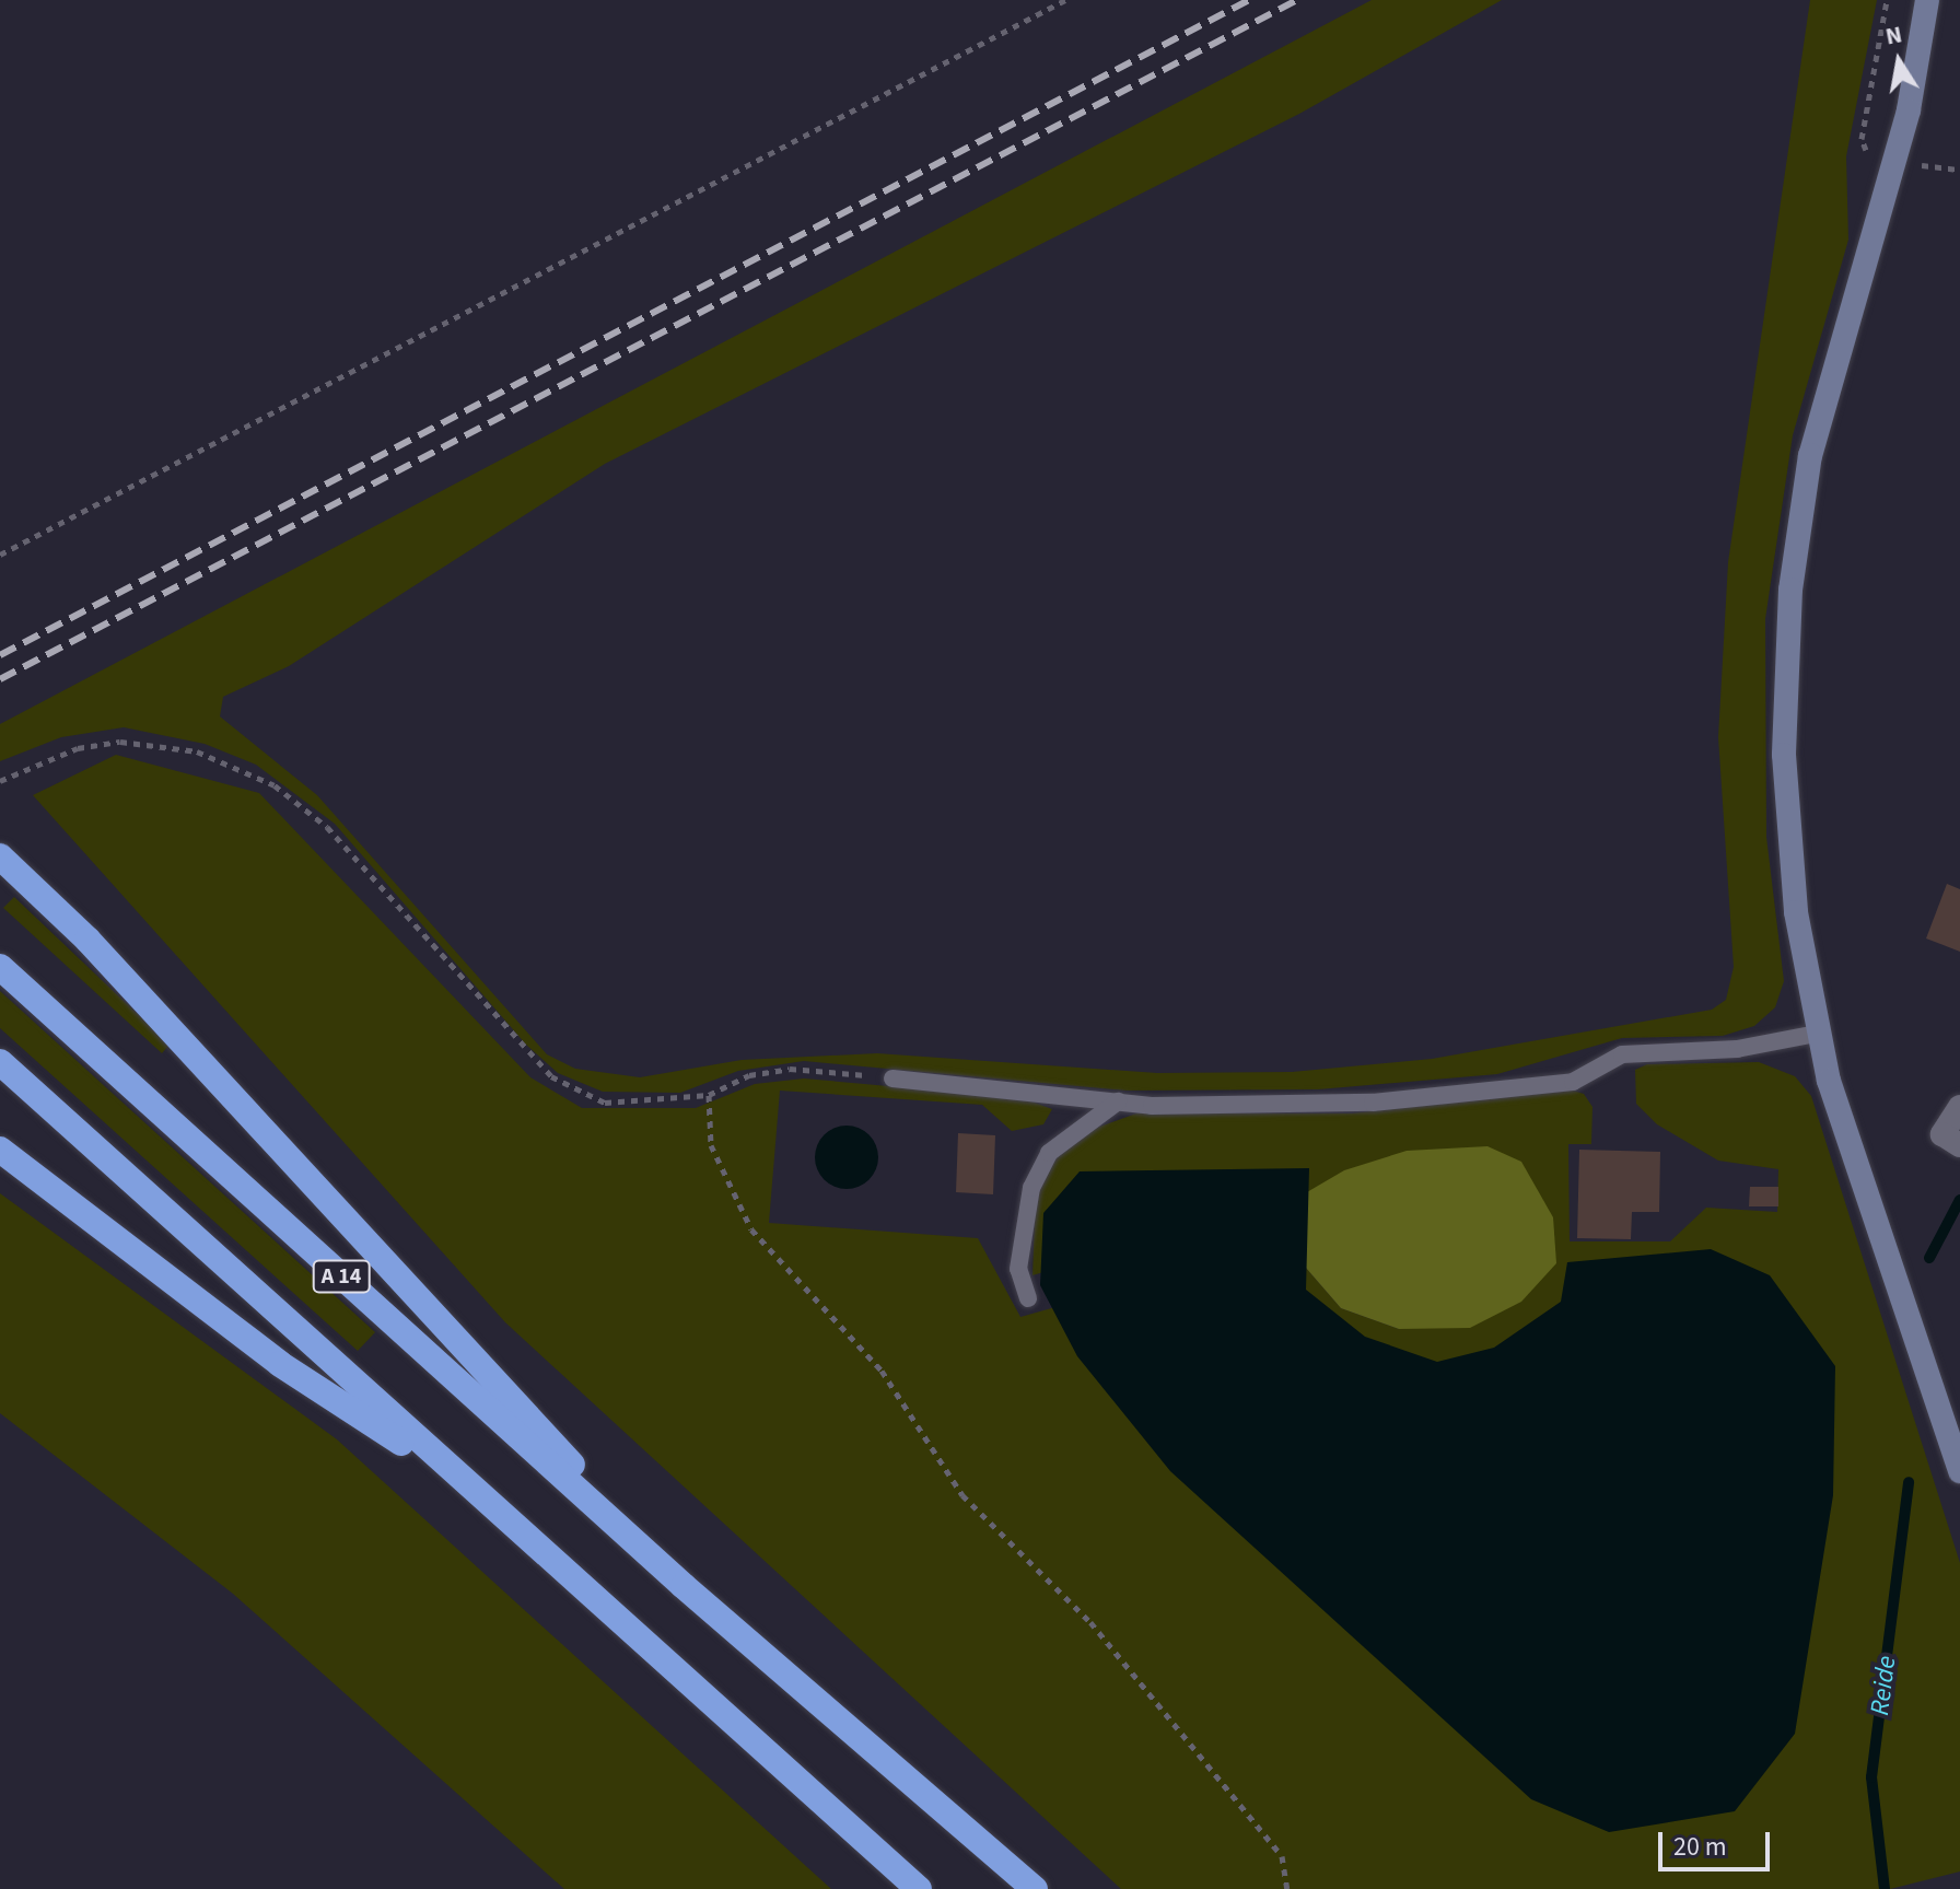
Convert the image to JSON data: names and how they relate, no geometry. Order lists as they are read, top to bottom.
{
  "streets": {
    "highway": ["A 14"]
  },
  "water": ["Reide"],
  "scale_bar": "20 m",
  "north": "top"
}
